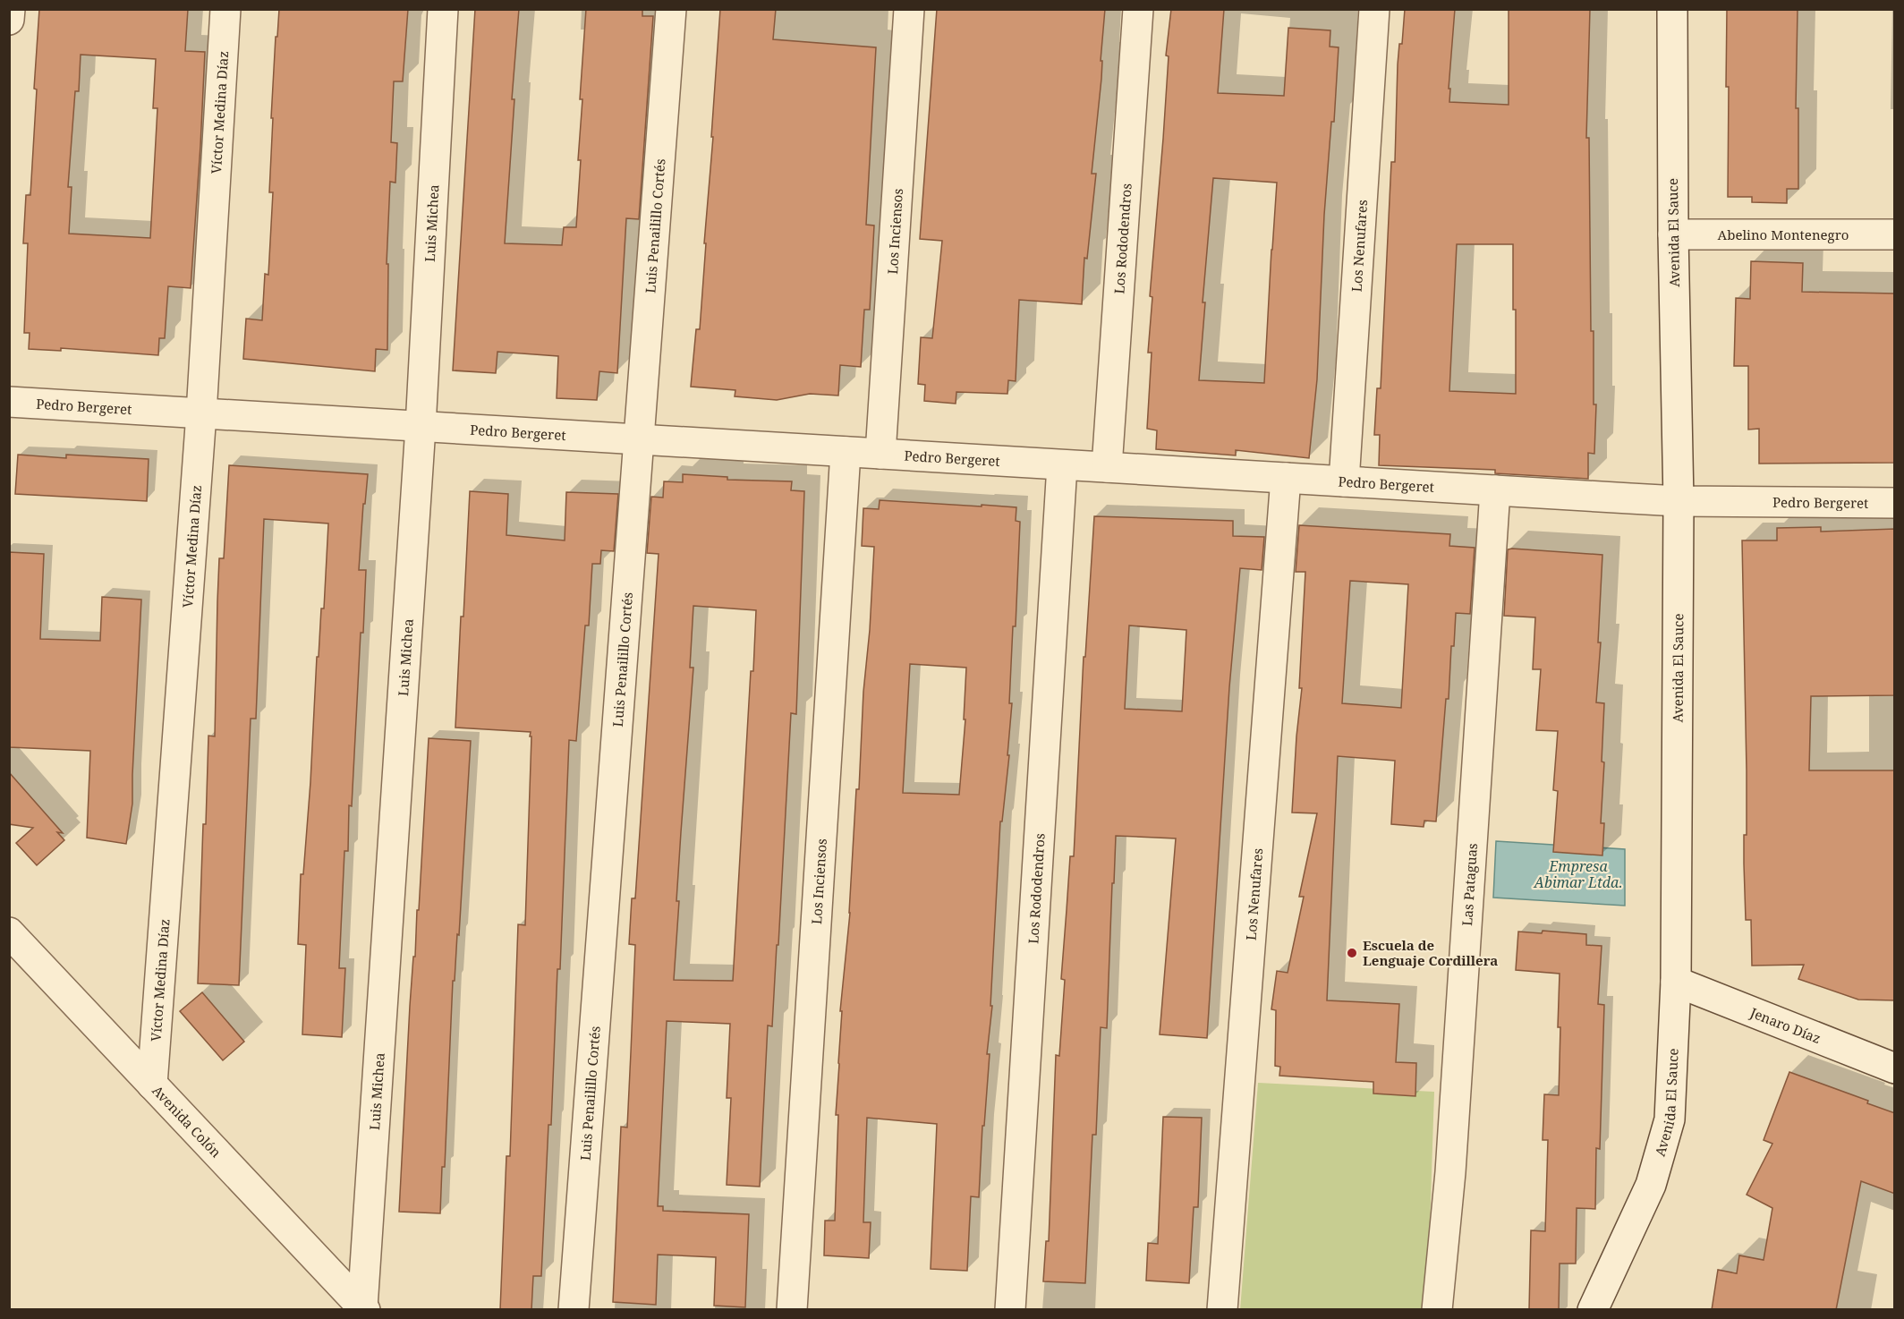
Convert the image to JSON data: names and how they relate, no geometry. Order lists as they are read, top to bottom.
{
  "streets": {
    "street": [
      "Víctor Medina Díaz",
      "Luis Michea",
      "Luis Penailillo Cortés",
      "Los Inciensos",
      "Avenida El Sauce",
      "Abelino Montenegro",
      "Los Rododendros",
      "Los Nenufares",
      "Pedro Bergeret",
      "Las Pataguas",
      "Jenaro Díaz",
      "Avenida Colón"
    ]
  },
  "crossings": [
    ["Víctor Medina Díaz", "Pedro Bergeret"],
    ["Víctor Medina Díaz", "Avenida Colón"],
    ["Luis Michea", "Pedro Bergeret"],
    ["Luis Michea", "Avenida Colón"],
    ["Luis Penailillo Cortés", "Pedro Bergeret"],
    ["Los Inciensos", "Pedro Bergeret"],
    ["Avenida El Sauce", "Abelino Montenegro"],
    ["Avenida El Sauce", "Pedro Bergeret"],
    ["Avenida El Sauce", "Jenaro Díaz"],
    ["Los Rododendros", "Pedro Bergeret"],
    ["Los Nenufares", "Pedro Bergeret"],
    ["Pedro Bergeret", "Las Pataguas"]
  ],
  "water": ["Empresa Abimar Ltda."],
  "places": ["Escuela de Lenguaje Cordillera"]
}
